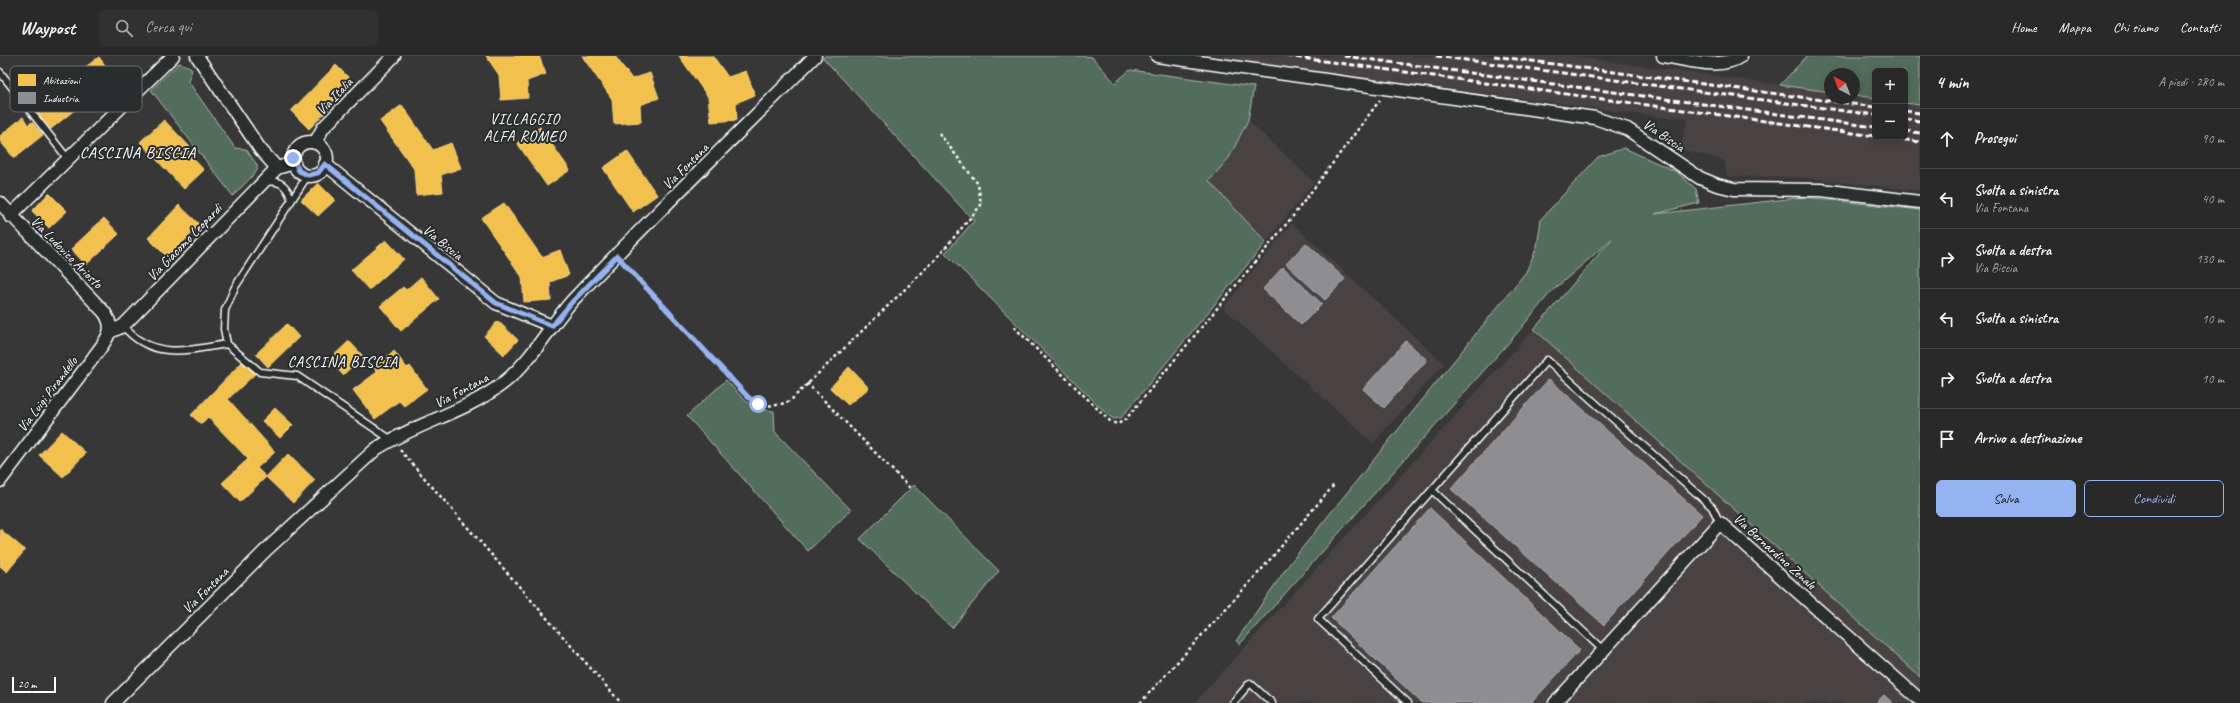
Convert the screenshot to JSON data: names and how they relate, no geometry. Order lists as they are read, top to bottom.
{
  "streets": {
    "street": [
      "Via Italia",
      "Via Biscia",
      "Via Fontana",
      "Via Giacomo Leopardi",
      "Via Ludovico Ariosto",
      "Via Luigi Pirandello",
      "Via Bernardino Zenale"
    ]
  },
  "crossings": [
    ["Via Italia", "Via Biscia"],
    ["Via Biscia", "Via Fontana"],
    ["Via Giacomo Leopardi", "Via Ludovico Ariosto"],
    ["Via Giacomo Leopardi", "Via Luigi Pirandello"],
    ["Via Ludovico Ariosto", "Via Luigi Pirandello"]
  ],
  "districts": ["VILLAGGIO ALFA ROMEO", "CASCINA BISCIA", "CASCINA BISCIA"],
  "legend": ["Abitazioni", "Industria"],
  "scale_bar": "20 m",
  "north": "top left",
  "page": {
    "header": "Waypost",
    "search": "Cerca qui",
    "nav": [
      "Home",
      "Mappa",
      "Chi siamo",
      "Contatti"
    ],
    "heading": ["4 min", "A piedi · 280 m"],
    "map_buttons": ["+", "−"],
    "list": [
      ["Prosegui", "90 m"],
      ["Svolta a sinistra", "Via Fontana", "40 m"],
      ["Svolta a destra", "Via Biscia", "130 m"],
      ["Svolta a sinistra", "10 m"],
      ["Svolta a destra", "10 m"],
      "Arrivo a destinazione"
    ],
    "buttons": ["Salva", "Condividi"],
    "scale": "20 m"
  }
}
